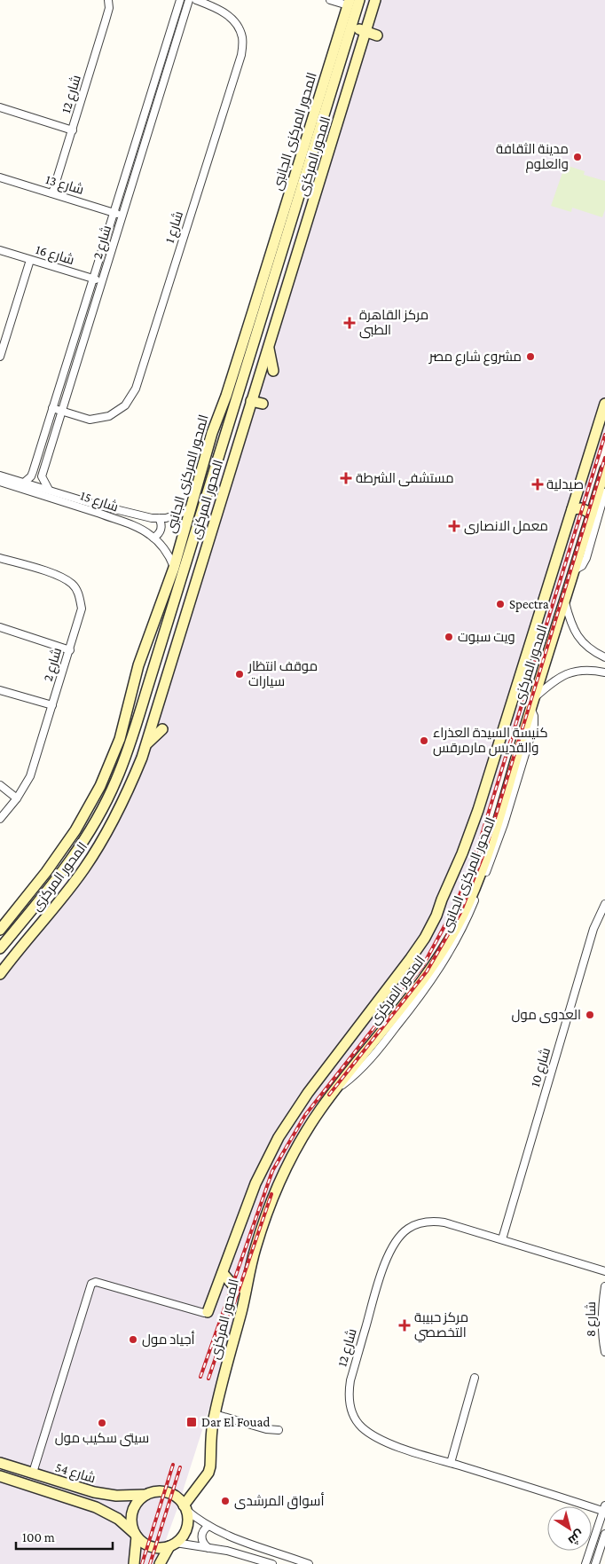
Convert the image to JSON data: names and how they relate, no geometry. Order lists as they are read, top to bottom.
{
  "streets": {
    "main road": ["المحور المركزى الجانبى", "المحور المركزى", "شارع 54"],
    "street": [
      "شارع 12",
      "شارع 13",
      "شارع 1",
      "شارع 2",
      "شارع 16",
      "شارع 15",
      "شارع 10",
      "شارع 8"
    ]
  },
  "crossings": [
    ["شارع 12", "شارع 13"],
    ["شارع 12", "شارع 10"],
    ["المحور المركزى الجانبى", "شارع 15"],
    ["المحور المركزى", "شارع 54"],
    ["شارع 13", "شارع 2"],
    ["شارع 1", "شارع 2"],
    ["شارع 2", "شارع 16"],
    ["شارع 2", "شارع 15"]
  ],
  "places": {
    "other": [
      "مدينة الثقافة والعلوم",
      "مشروع شارع مصر",
      "Spectra",
      "ويت سبوت",
      "موقف انتظار سيارات",
      "كنيسة السيدة العذراء والقديس مارمرقس",
      "العدوى مول",
      "أجياد مول",
      "سيتى سكيب مول",
      "أسواق المرشدى"
    ],
    "health": [
      "مركز القاهرة الطبى",
      "مستشفى الشرطة",
      "صيدلية",
      "معمل الانصارى",
      "مركز حبيبة التخصصي"
    ],
    "transit": ["Dar El Fouad"]
  },
  "scale_bar": "100 m",
  "north": "bottom right"
}
